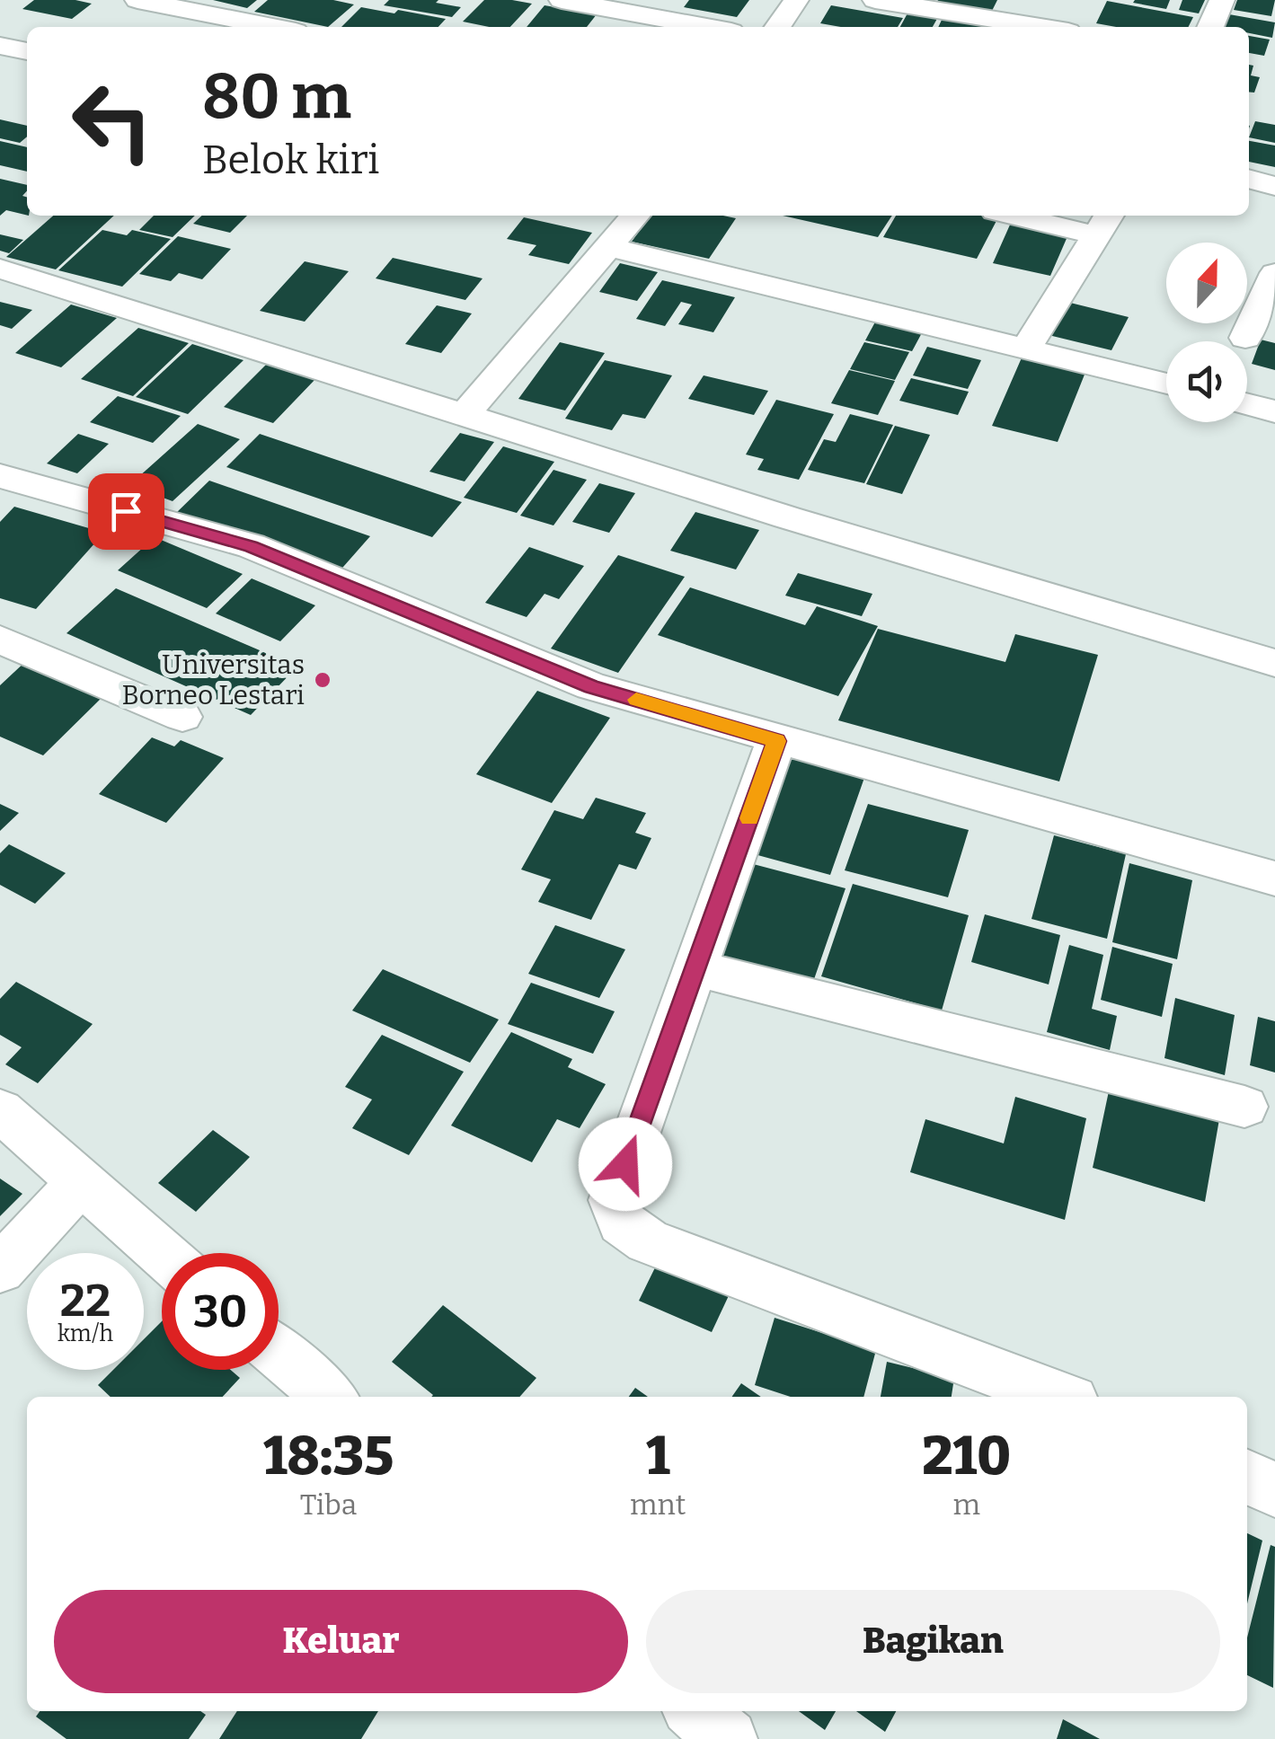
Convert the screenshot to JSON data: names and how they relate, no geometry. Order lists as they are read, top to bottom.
{
  "places": ["Universitas Borneo Lestari"],
  "north": "top",
  "page": {
    "turn": ["80 m", "Belok kiri"],
    "speed": "22 km/h",
    "limit": "30",
    "eta": [
      "18:35",
      "Tiba",
      "1",
      "mnt",
      "210",
      "m"
    ],
    "buttons": ["Keluar", "Bagikan"]
  }
}
